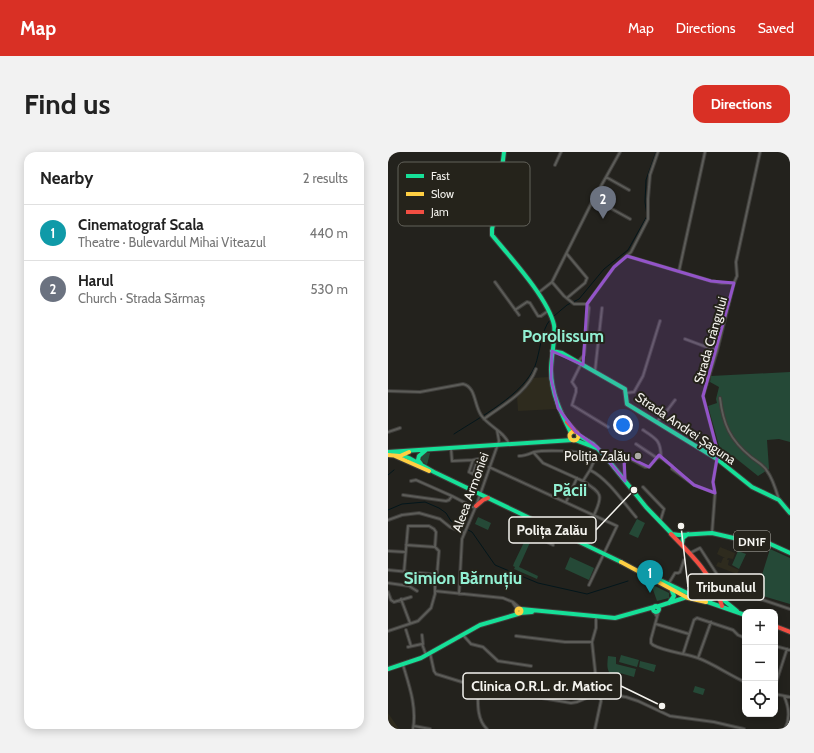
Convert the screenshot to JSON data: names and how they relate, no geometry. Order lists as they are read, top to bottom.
{
  "streets": {
    "main road": ["Strada Andrei Șaguna", "DN1F"],
    "street": ["Strada Crângului", "Aleea Armoniei"]
  },
  "crossings": [
    ["Strada Crângului", "Strada Andrei Șaguna"],
    ["Strada Crângului", "DN1F"],
    ["Aleea Armoniei", "DN1F"]
  ],
  "districts": ["Porolissum", "Păcii", "Simion Bărnuțiu"],
  "places": [
    "Poliția Zalău",
    "Polița Zalău",
    "Tribunalul",
    "Clinica O.R.L. dr. Matioc"
  ],
  "legend": ["Fast", "Slow", "Jam"],
  "page": {
    "header": "Map",
    "nav": ["Map", "Directions", "Saved"],
    "buttons": "Directions",
    "title": "Find us",
    "heading": ["Nearby", "2 results"],
    "pins": ["2", "1"],
    "list": [
      {
        "mark": "1",
        "name": "Cinematograf Scala",
        "note": "Theatre · Bulevardul Mihai Viteazul",
        "value": "440 m"
      },
      {
        "mark": "2",
        "name": "Harul",
        "note": "Church · Strada Sărmaș",
        "value": "530 m"
      }
    ],
    "map_buttons": ["+", "−"]
  }
}
